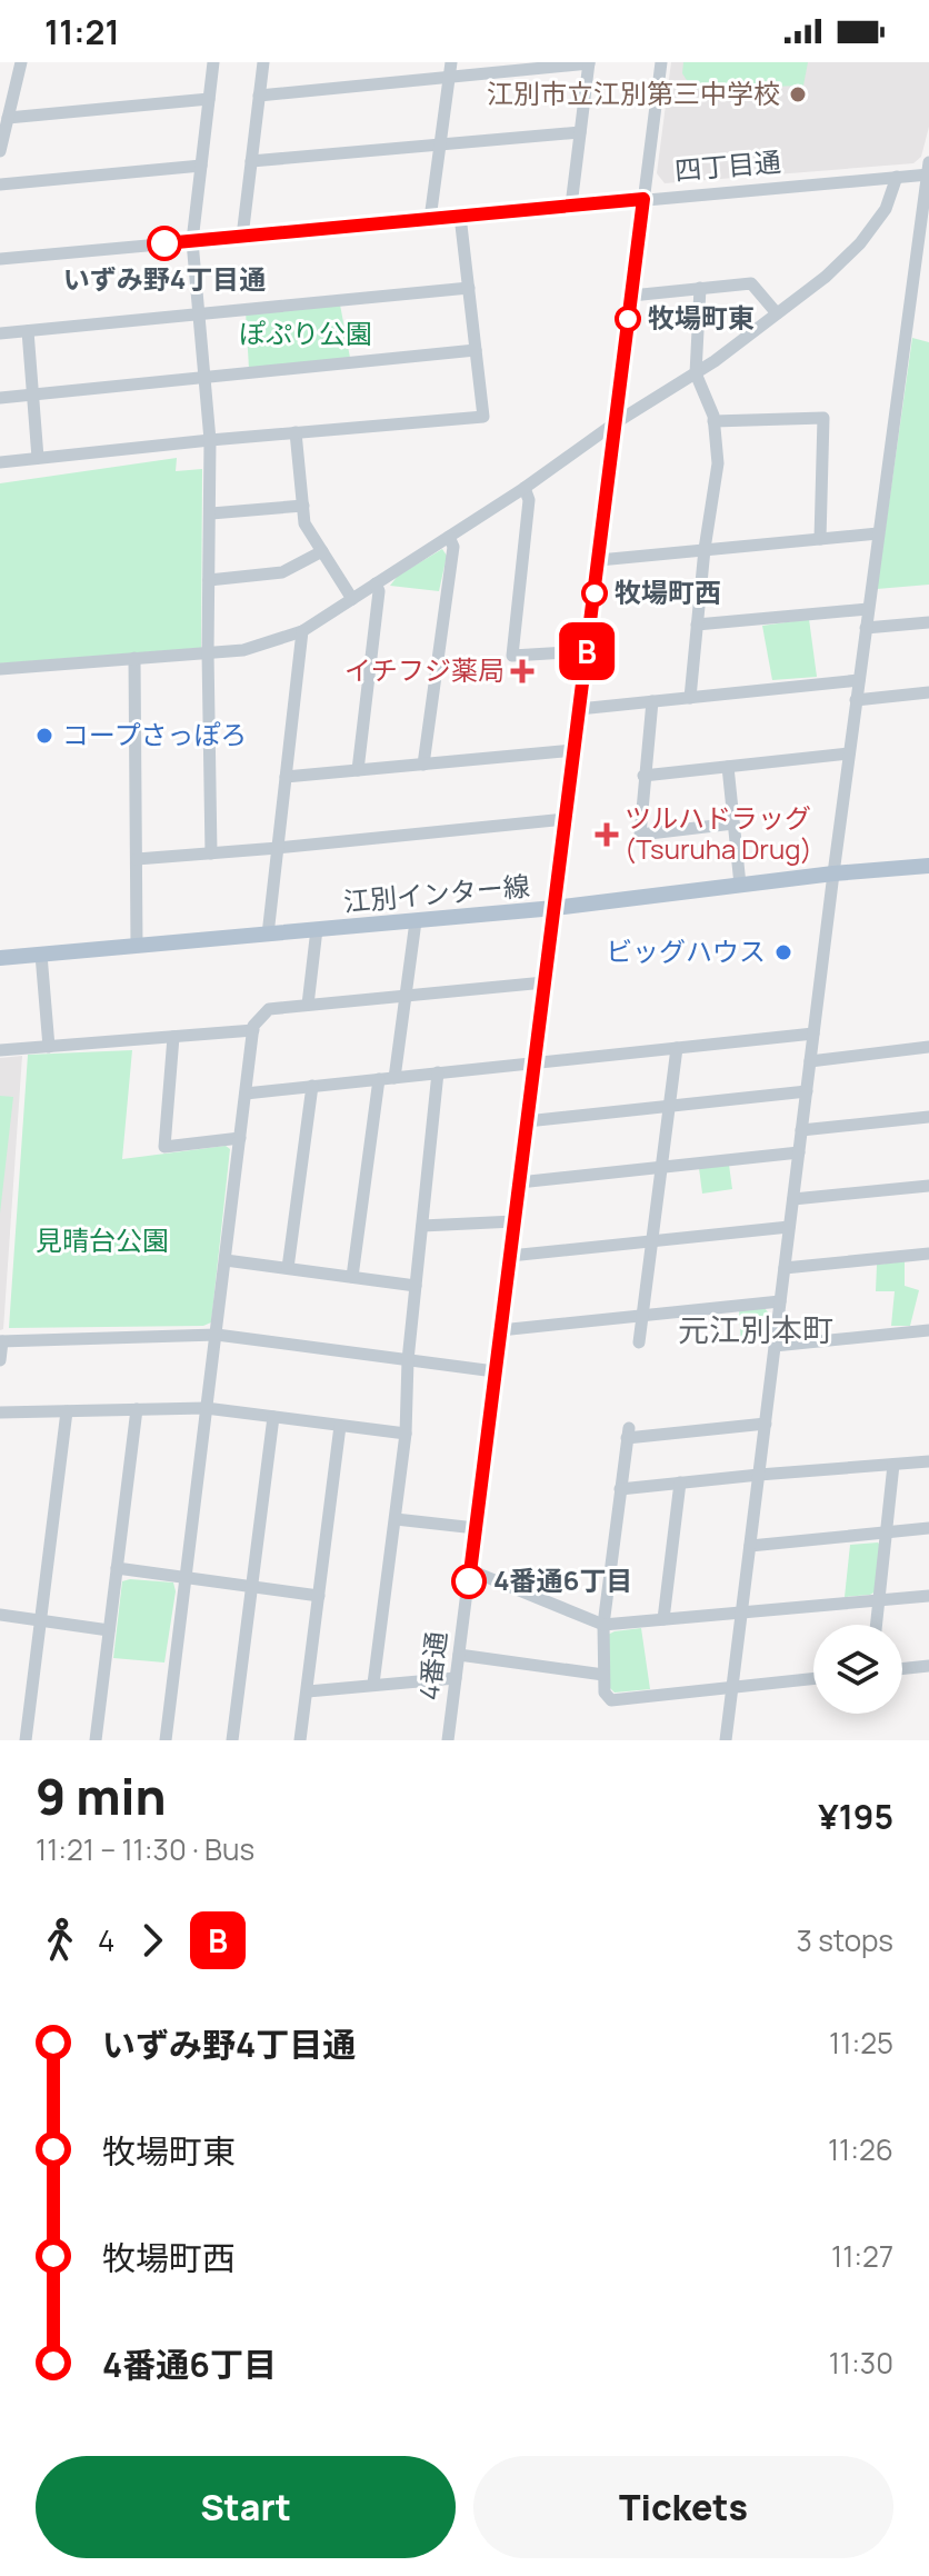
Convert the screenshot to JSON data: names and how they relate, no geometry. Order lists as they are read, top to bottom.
{
  "streets": {
    "main road": ["江別インター線"],
    "street": ["四丁目通", "4番通"]
  },
  "crossings": [
    ["四丁目通", "4番通"],
    ["江別インター線", "4番通"]
  ],
  "districts": ["元江別本町"],
  "parks": ["ぽぷり公園", "見晴台公園"],
  "places": {
    "other": [
      "江別市立江別第三中学校",
      "いずみ野4丁目通",
      "牧場町東",
      "牧場町西",
      "コープさっぽろ",
      "ビッグハウス",
      "4番通6丁目"
    ],
    "health": ["イチフジ薬局", "ツルハドラッグ (Tsuruha Drug)"]
  },
  "lines": ["bus line B"],
  "page": {
    "status": "11:21",
    "on_map": "B",
    "heading": ["9 min", "11:21 – 11:30 · Bus", "¥195"],
    "legs": ["4", "B", "3 stops"],
    "list": [
      {
        "name": "いずみ野4丁目通",
        "value": "11:25"
      },
      {
        "name": "牧場町東",
        "value": "11:26"
      },
      {
        "name": "牧場町西",
        "value": "11:27"
      },
      {
        "name": "4番通6丁目",
        "value": "11:30"
      }
    ],
    "buttons": ["Start", "Tickets"]
  }
}
